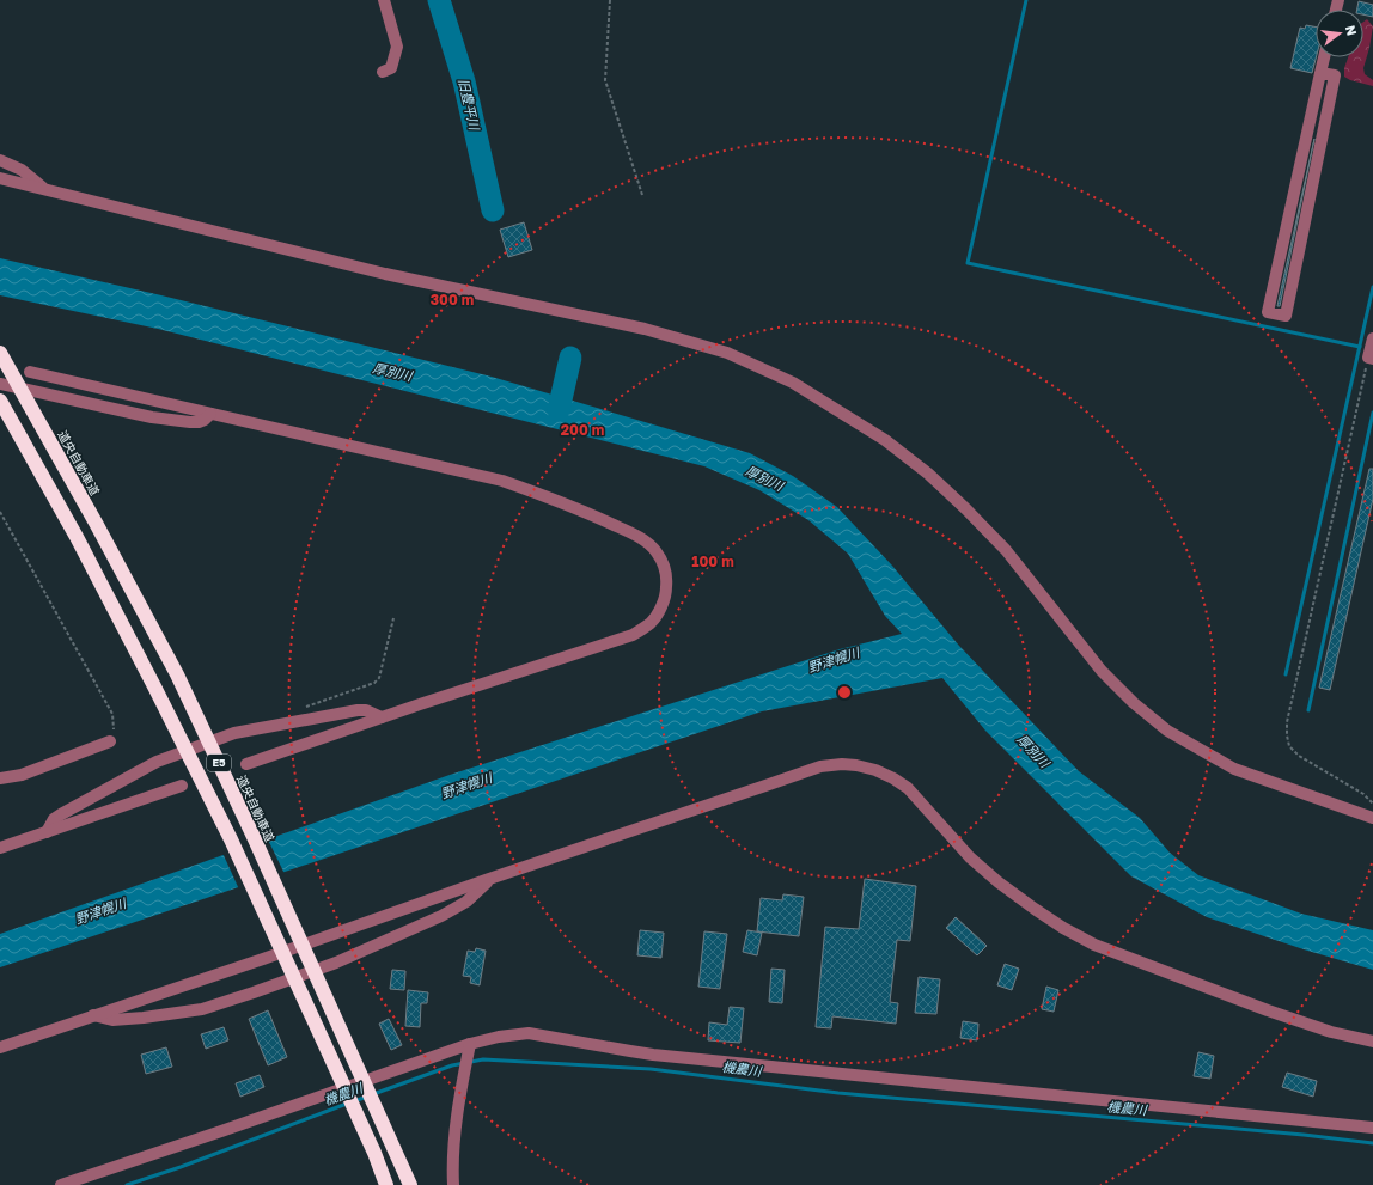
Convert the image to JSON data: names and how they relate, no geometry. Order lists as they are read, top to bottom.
{
  "streets": {
    "highway": ["道央自動車道", "E5"]
  },
  "water": [
    "旧豊平川",
    "厚別川",
    "野津幌川",
    "機農川"
  ],
  "north": "right",
  "rings": ["300 m", "200 m", "100 m"]
}
